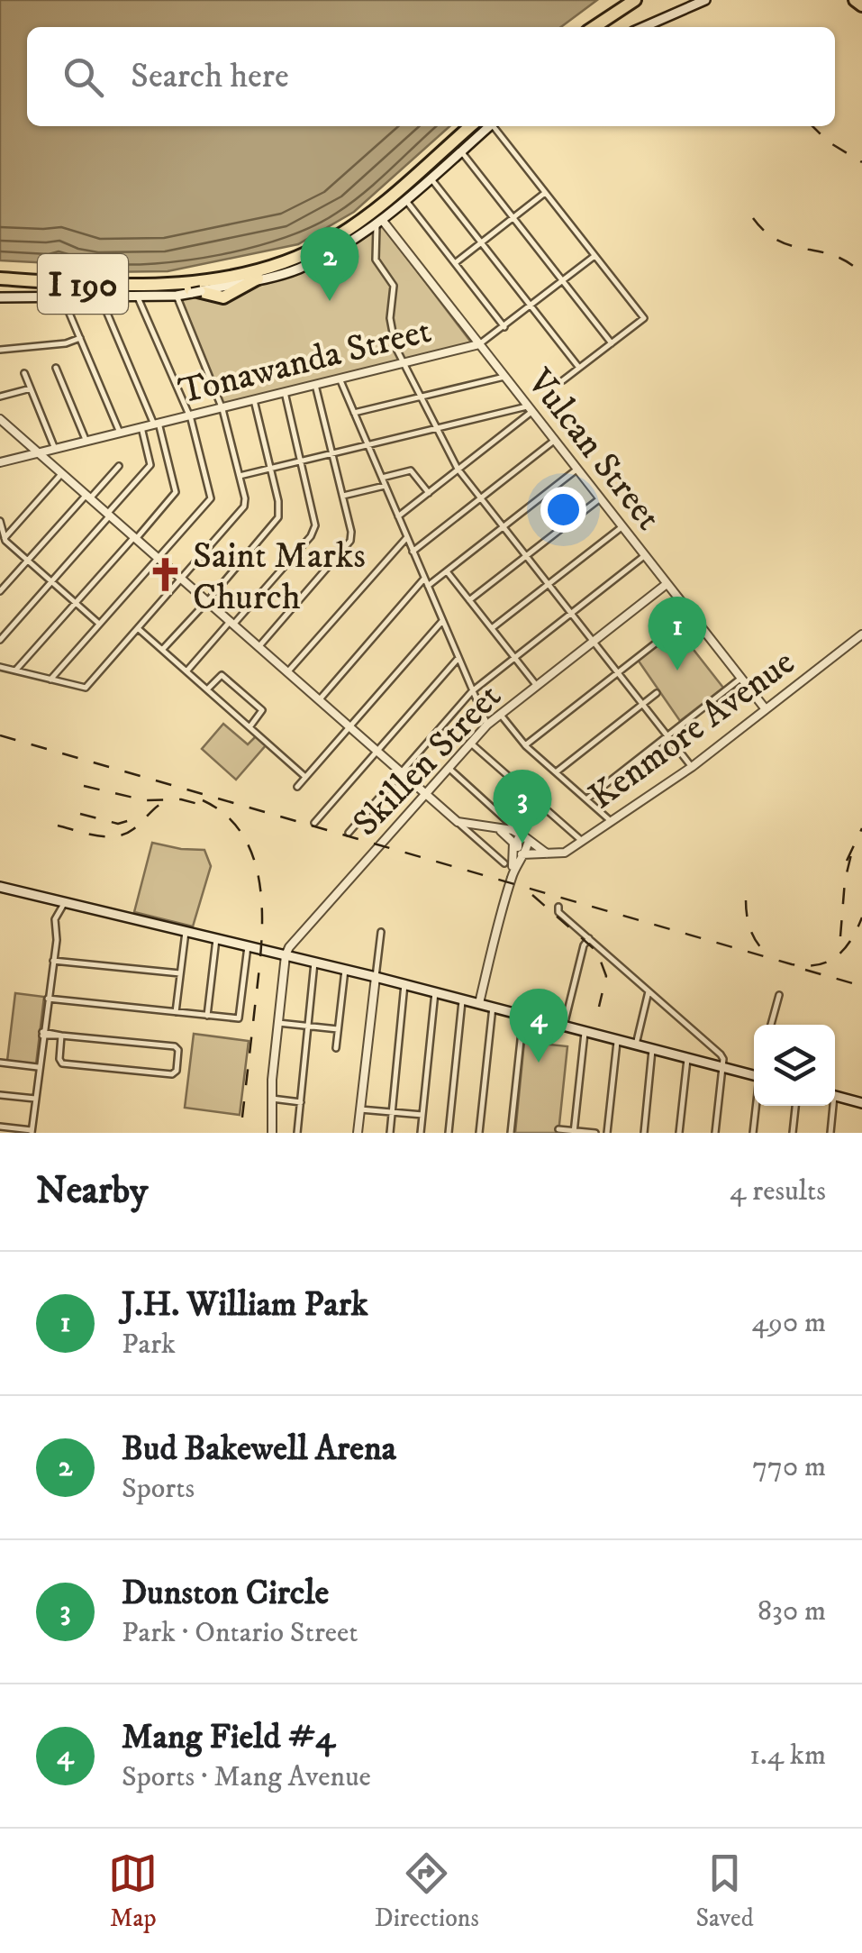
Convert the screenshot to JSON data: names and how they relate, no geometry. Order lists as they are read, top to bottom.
{
  "streets": {
    "highway": ["I 190"],
    "street": [
      "Tonawanda Street",
      "Vulcan Street",
      "Kenmore Avenue",
      "Skillen Street"
    ]
  },
  "crossings": [
    ["Tonawanda Street", "Vulcan Street"],
    ["Vulcan Street", "Kenmore Avenue"],
    ["Vulcan Street", "Skillen Street"]
  ],
  "places": {
    "church": ["Saint Marks Church"]
  },
  "page": {
    "search": "Search here",
    "pins": [
      "2",
      "1",
      "3",
      "4"
    ],
    "heading": ["Nearby", "4 results"],
    "list": [
      {
        "mark": "1",
        "name": "J.H. William Park",
        "note": "Park",
        "value": "490 m"
      },
      {
        "mark": "2",
        "name": "Bud Bakewell Arena",
        "note": "Sports",
        "value": "770 m"
      },
      {
        "mark": "3",
        "name": "Dunston Circle",
        "note": "Park · Ontario Street",
        "value": "830 m"
      },
      {
        "mark": "4",
        "name": "Mang Field #4",
        "note": "Sports · Mang Avenue",
        "value": "1.4 km"
      }
    ],
    "nav": ["Map", "Directions", "Saved"]
  }
}
